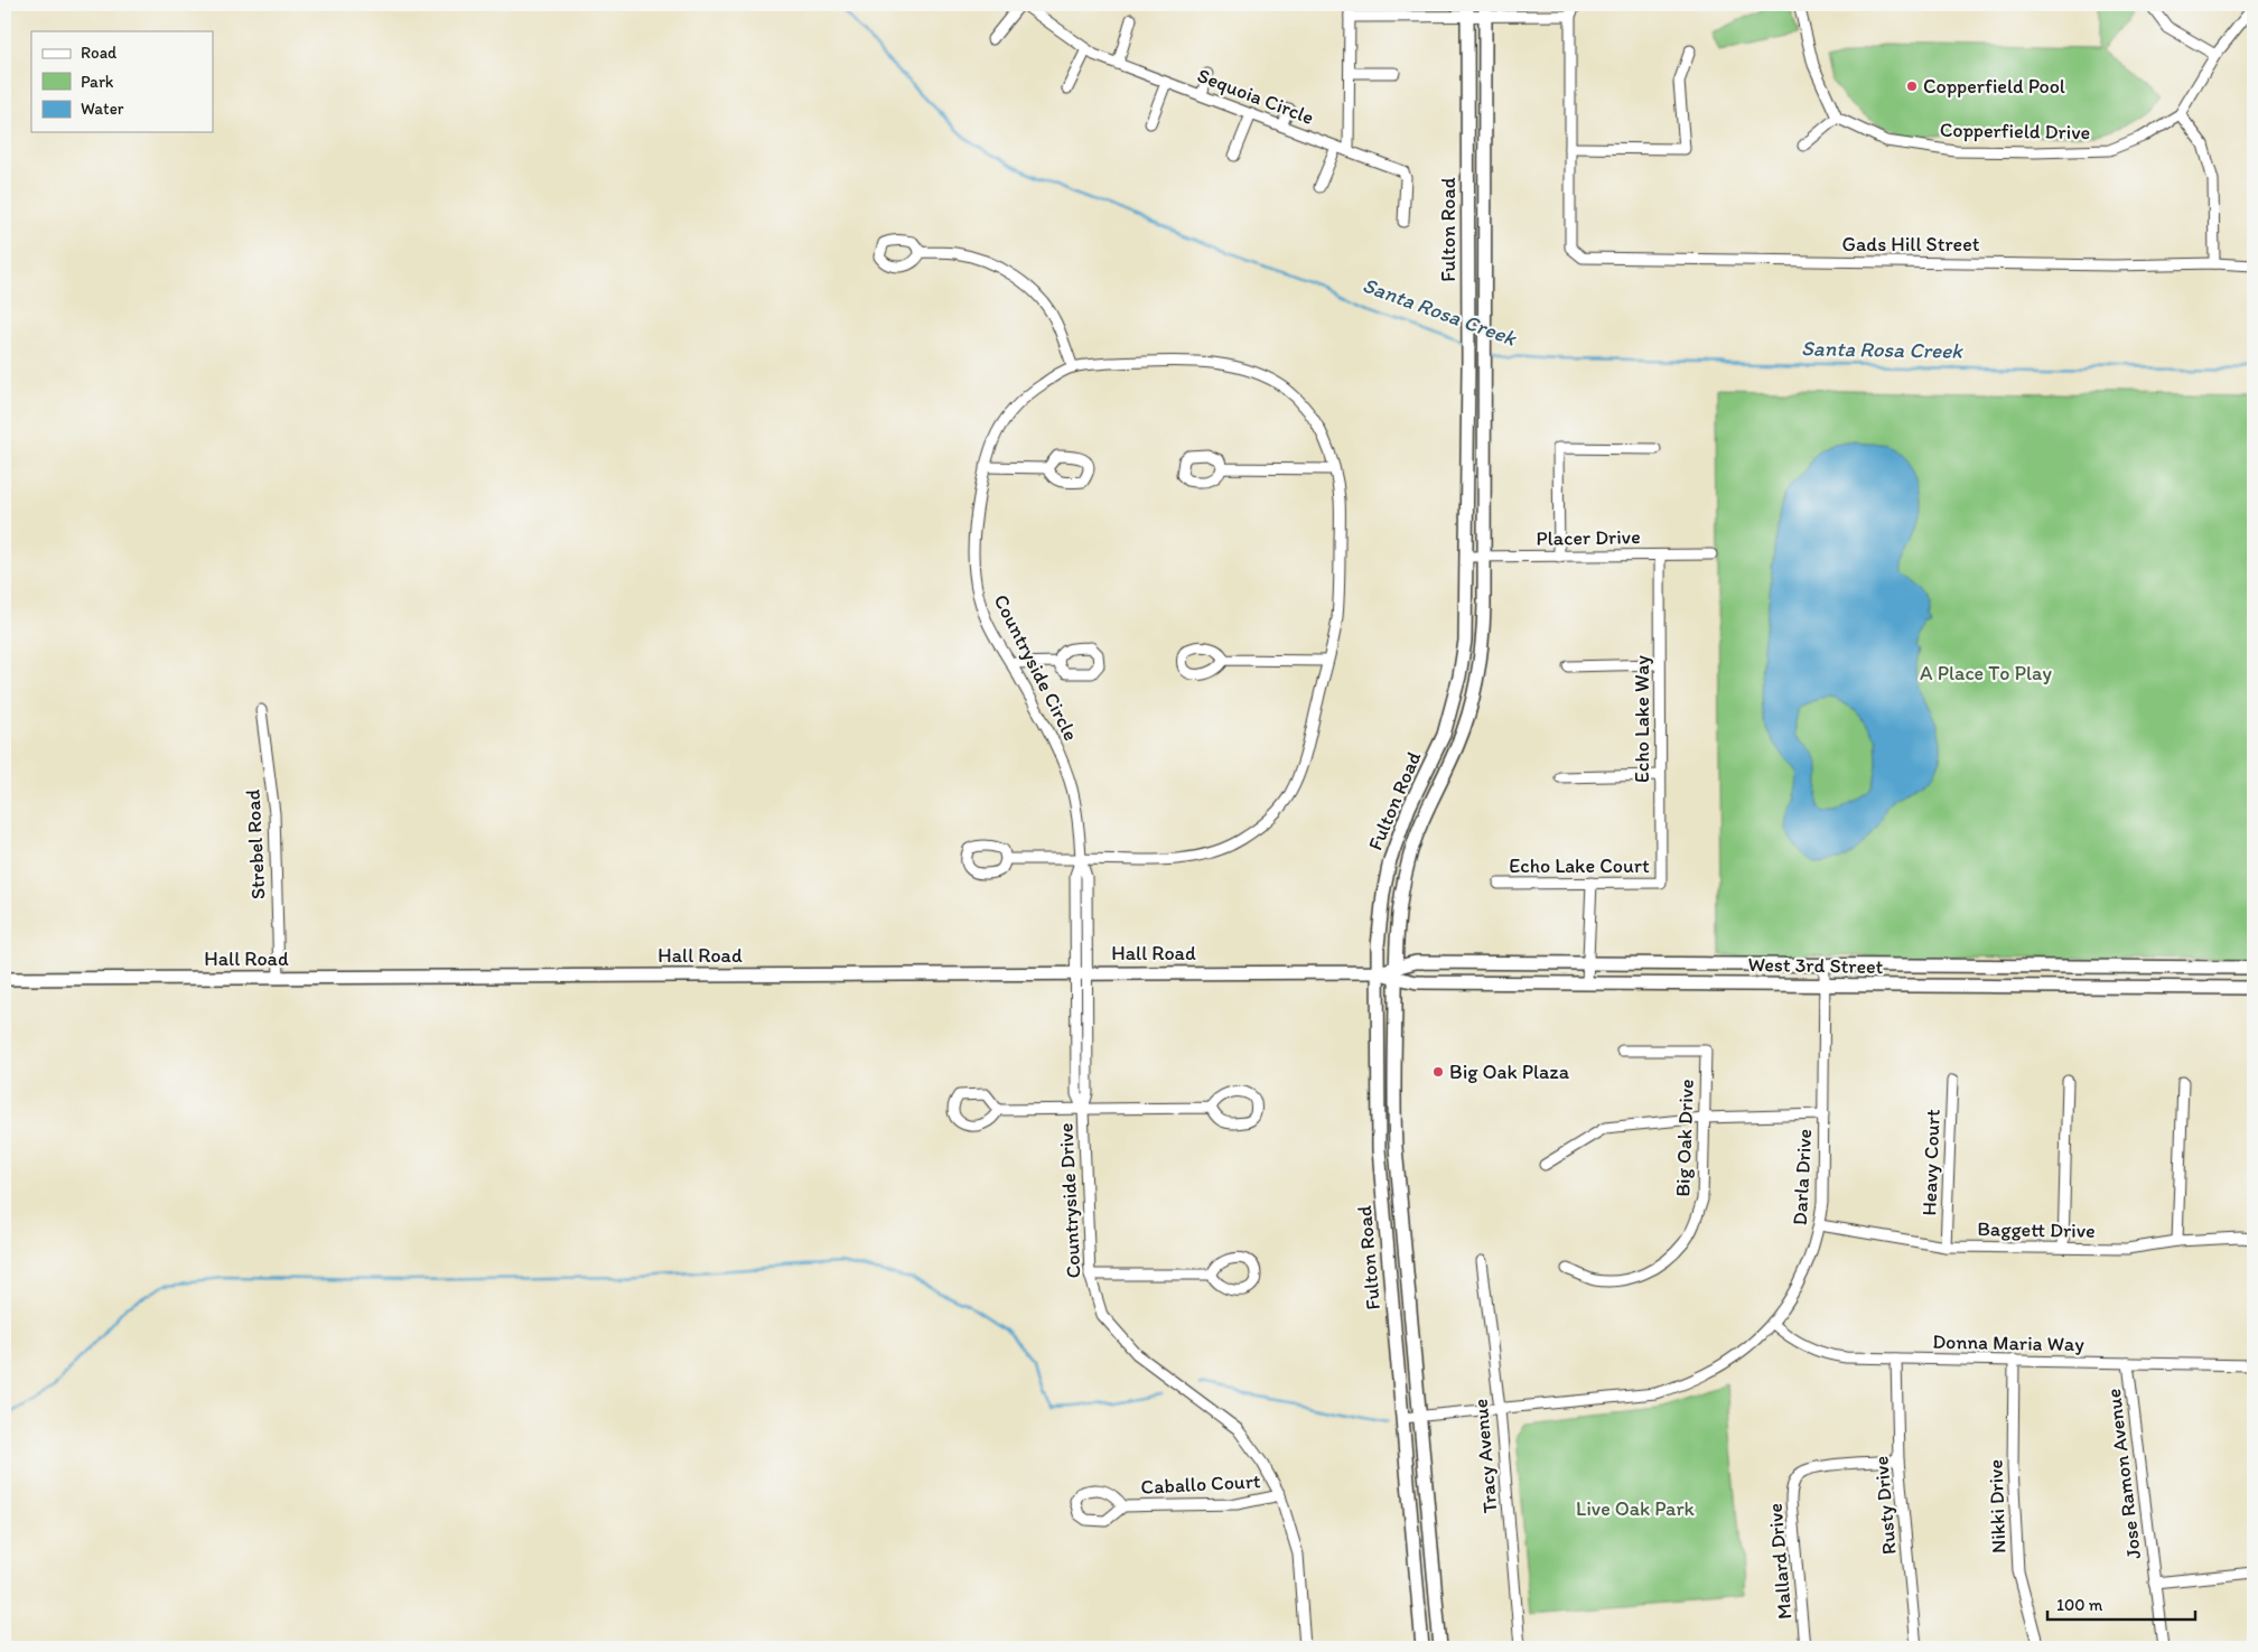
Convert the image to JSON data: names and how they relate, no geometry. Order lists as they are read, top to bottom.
{
  "streets": {
    "main road": ["Fulton Road", "Hall Road", "West 3rd Street"],
    "street": [
      "Sequoia Circle",
      "Copperfield Drive",
      "Gads Hill Street",
      "Placer Drive",
      "Countryside Circle",
      "Echo Lake Way",
      "Strebel Road",
      "Echo Lake Court",
      "Big Oak Drive",
      "Heavy Court",
      "Darla Drive",
      "Countryside Drive",
      "Baggett Drive",
      "Donna Maria Way",
      "Tracy Avenue",
      "Jose Ramon Avenue",
      "Caballo Court",
      "Rusty Drive",
      "Nikki Drive",
      "Mallard Drive"
    ]
  },
  "crossings": [
    ["Fulton Road", "Placer Drive"],
    ["Fulton Road", "Hall Road"],
    ["Fulton Road", "West 3rd Street"],
    ["Fulton Road", "Darla Drive"],
    ["Placer Drive", "Echo Lake Way"],
    ["Countryside Circle", "Countryside Drive"],
    ["Echo Lake Way", "Echo Lake Court"],
    ["Strebel Road", "Hall Road"],
    ["Hall Road", "West 3rd Street"],
    ["Hall Road", "Countryside Drive"],
    ["West 3rd Street", "Darla Drive"],
    ["Heavy Court", "Baggett Drive"],
    ["Darla Drive", "Baggett Drive"],
    ["Darla Drive", "Donna Maria Way"],
    ["Darla Drive", "Tracy Avenue"],
    ["Countryside Drive", "Caballo Court"],
    ["Donna Maria Way", "Jose Ramon Avenue"],
    ["Donna Maria Way", "Rusty Drive"],
    ["Donna Maria Way", "Nikki Drive"],
    ["Rusty Drive", "Mallard Drive"]
  ],
  "water": ["Santa Rosa Creek"],
  "parks": ["A Place To Play", "Live Oak Park"],
  "places": ["Copperfield Pool", "Big Oak Plaza"],
  "legend": ["Road", "Park", "Water"],
  "scale_bar": "100 m"
}
